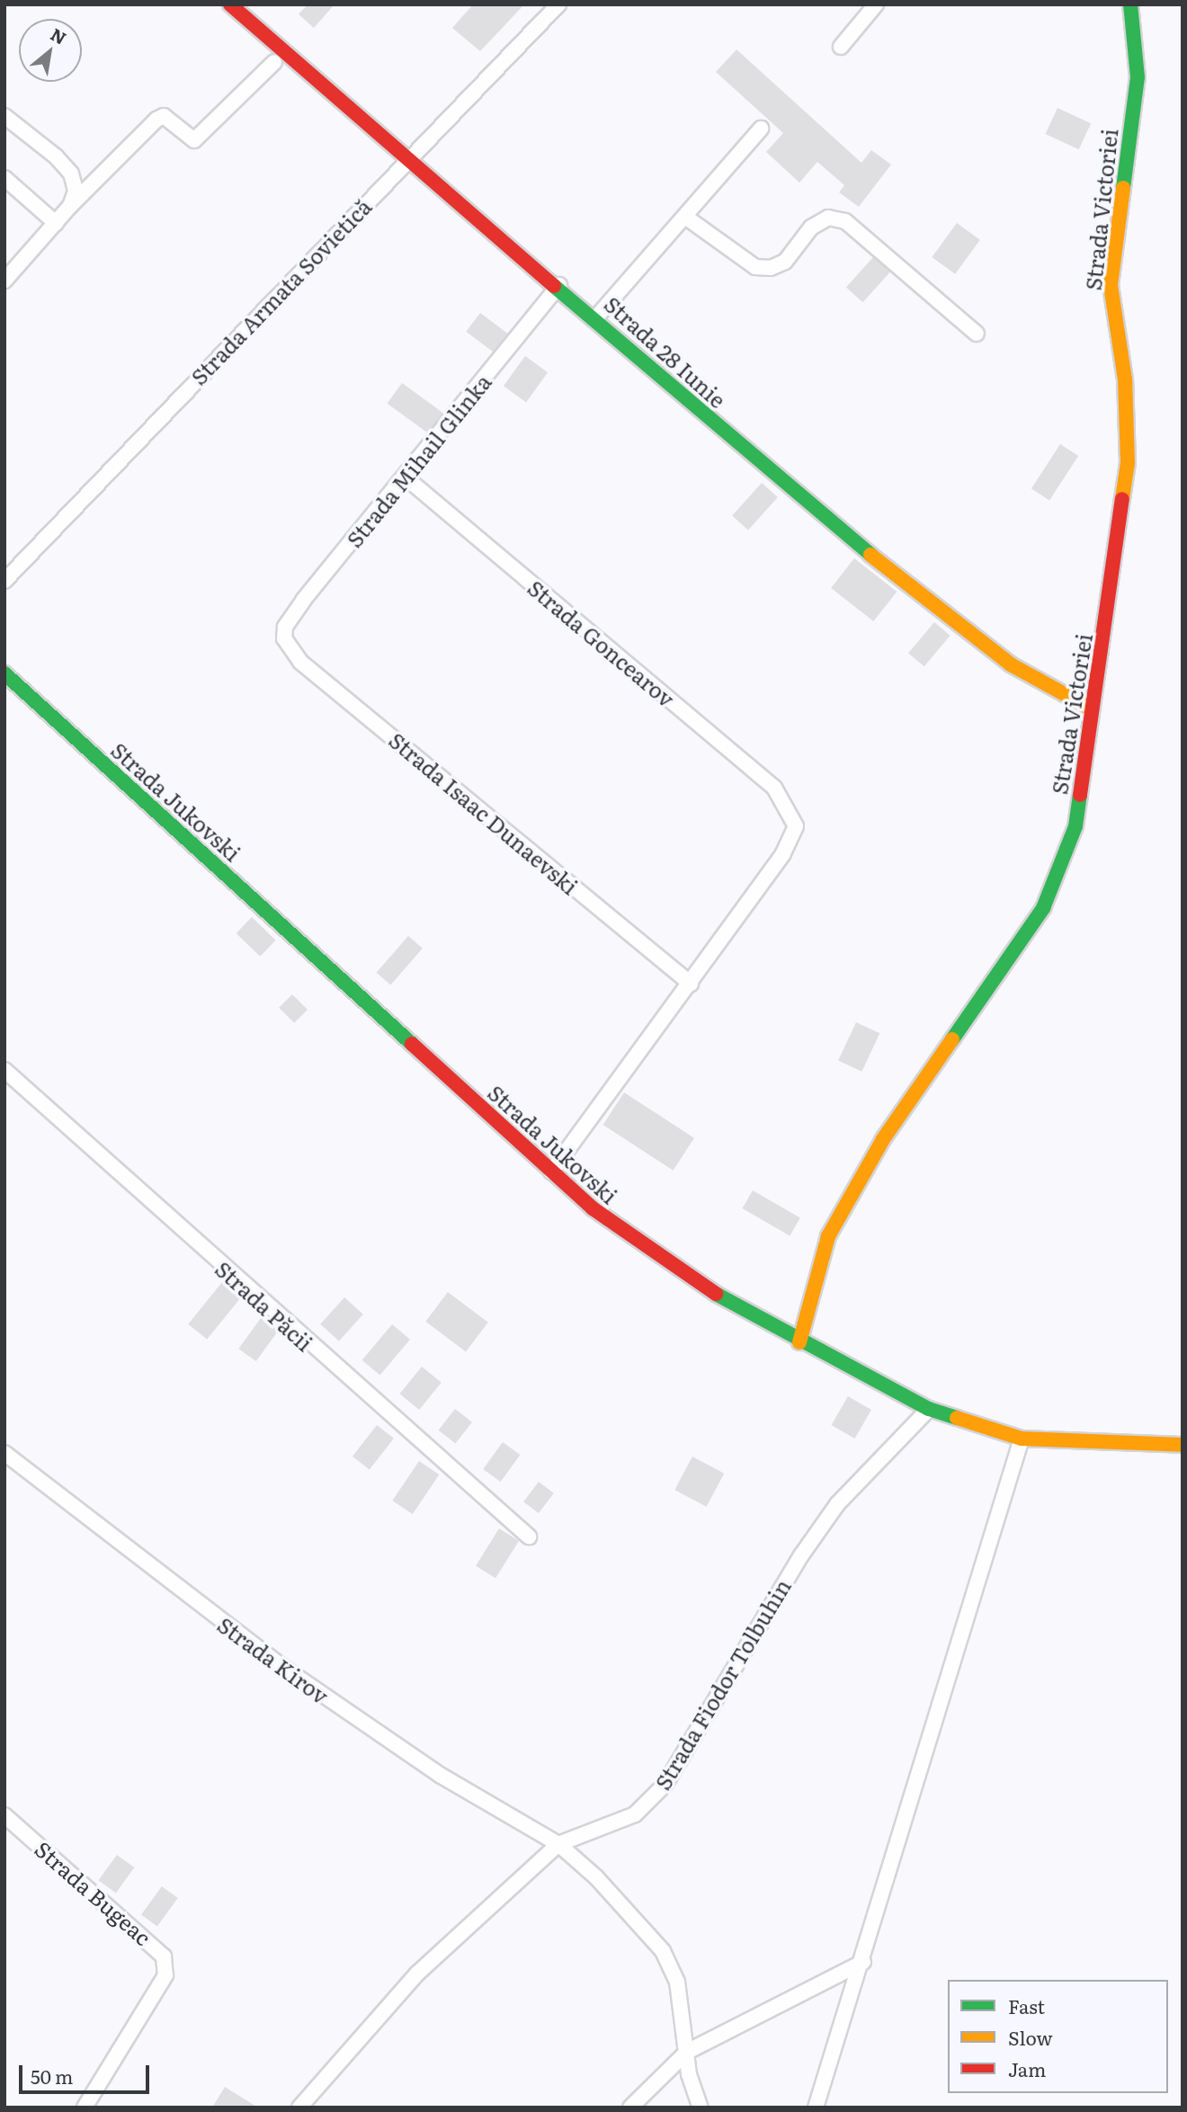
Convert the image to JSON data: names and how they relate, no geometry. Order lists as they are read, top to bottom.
{
  "streets": {
    "street": [
      "Strada Victoriei",
      "Strada Armata Sovietică",
      "Strada 28 Iunie",
      "Strada Mihail Glinka",
      "Strada Goncearov",
      "Strada Jukovski",
      "Strada Isaac Dunaevski",
      "Strada Păcii",
      "Strada Kirov",
      "Strada Fiodor Tolbuhin",
      "Strada Bugeac"
    ]
  },
  "crossings": [
    ["Strada Victoriei", "Strada 28 Iunie"],
    ["Strada Victoriei", "Strada Jukovski"],
    ["Strada Armata Sovietică", "Strada 28 Iunie"],
    ["Strada 28 Iunie", "Strada Mihail Glinka"],
    ["Strada Mihail Glinka", "Strada Goncearov"],
    ["Strada Mihail Glinka", "Strada Isaac Dunaevski"],
    ["Strada Goncearov", "Strada Isaac Dunaevski"],
    ["Strada Jukovski", "Strada Fiodor Tolbuhin"],
    ["Strada Kirov", "Strada Fiodor Tolbuhin"]
  ],
  "legend": ["Fast", "Slow", "Jam"],
  "scale_bar": "50 m",
  "north": "top right"
}
